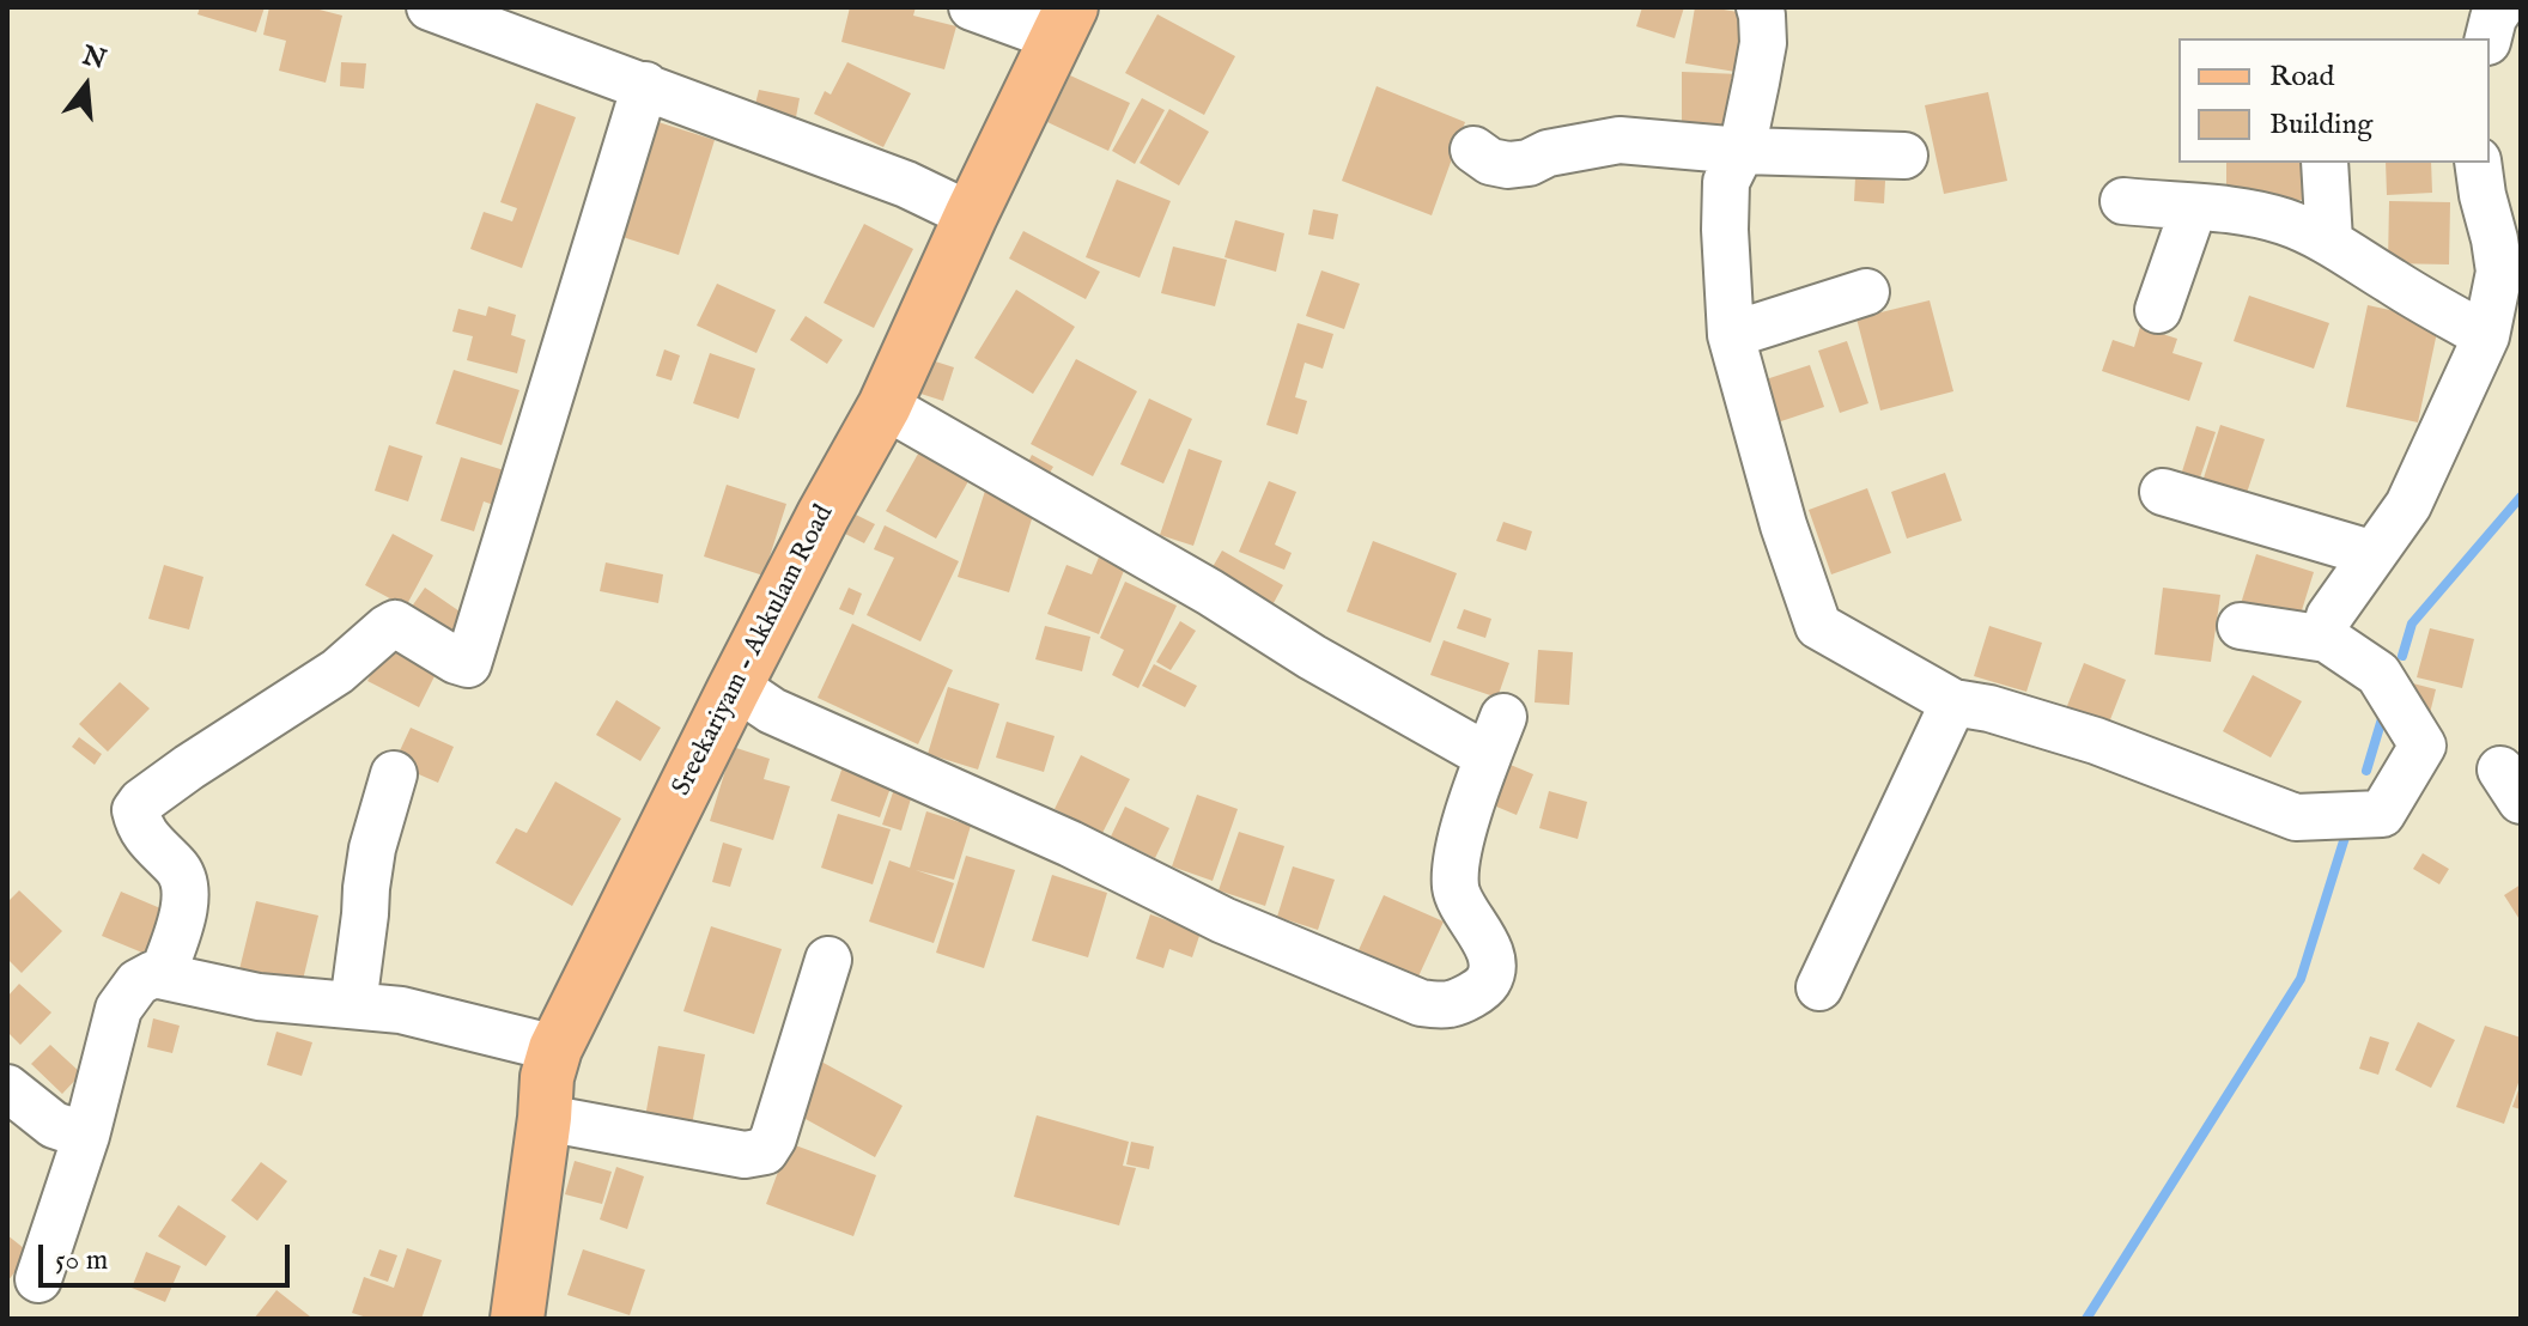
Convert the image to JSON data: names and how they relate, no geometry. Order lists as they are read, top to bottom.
{
  "streets": {
    "main road": ["Sreekariyam - Akkulam Road"]
  },
  "legend": ["Road", "Building"],
  "scale_bar": "50 m",
  "north": "top"
}
